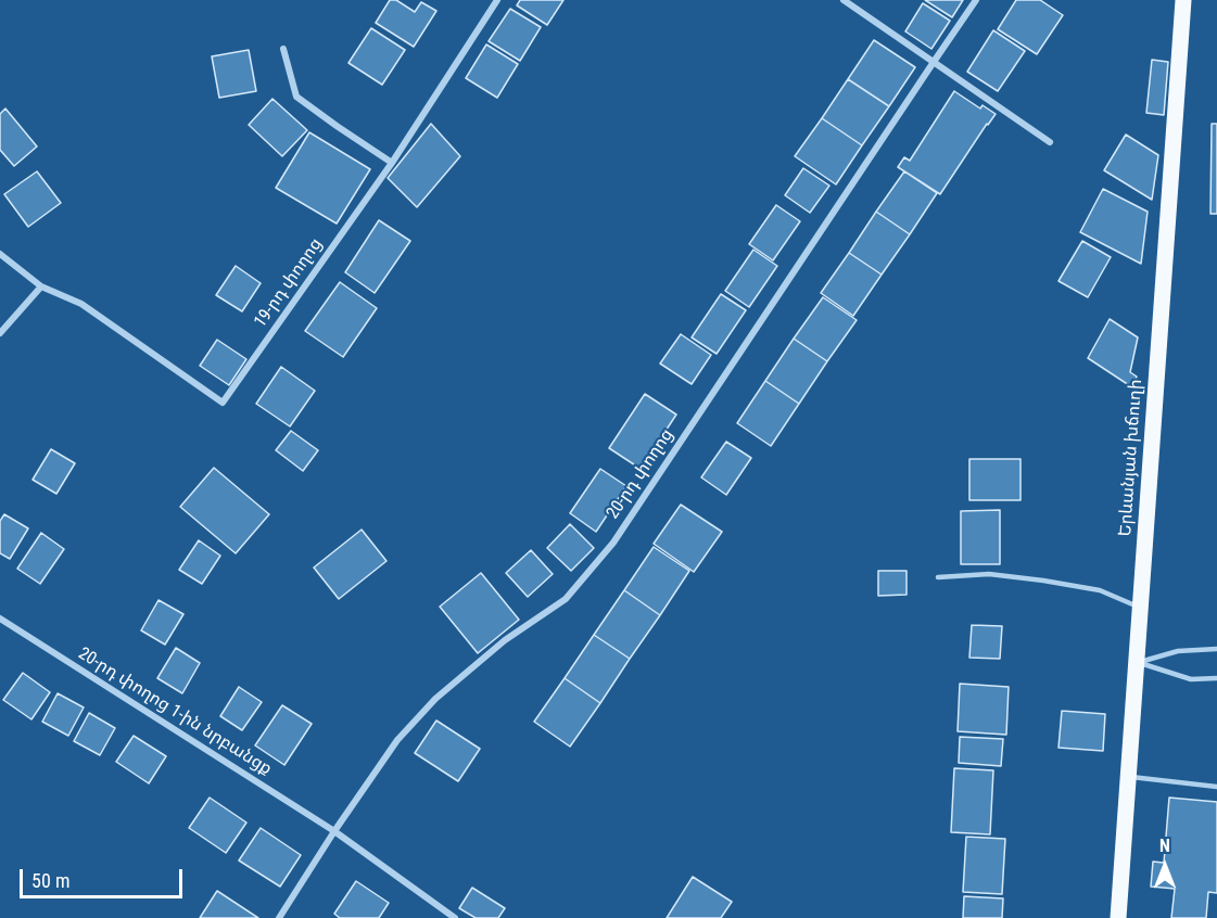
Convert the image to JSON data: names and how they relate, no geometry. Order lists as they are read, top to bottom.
{
  "streets": {
    "main road": ["Երևանյան խճուղի"],
    "street": ["19-րդ փողոց", "20-րդ փողոց", "20-րդ փողոց 1-ին նրբանցք"]
  },
  "crossings": [
    ["20-րդ փողոց", "20-րդ փողոց 1-ին նրբանցք"]
  ],
  "scale_bar": "50 m",
  "north": "top"
}
